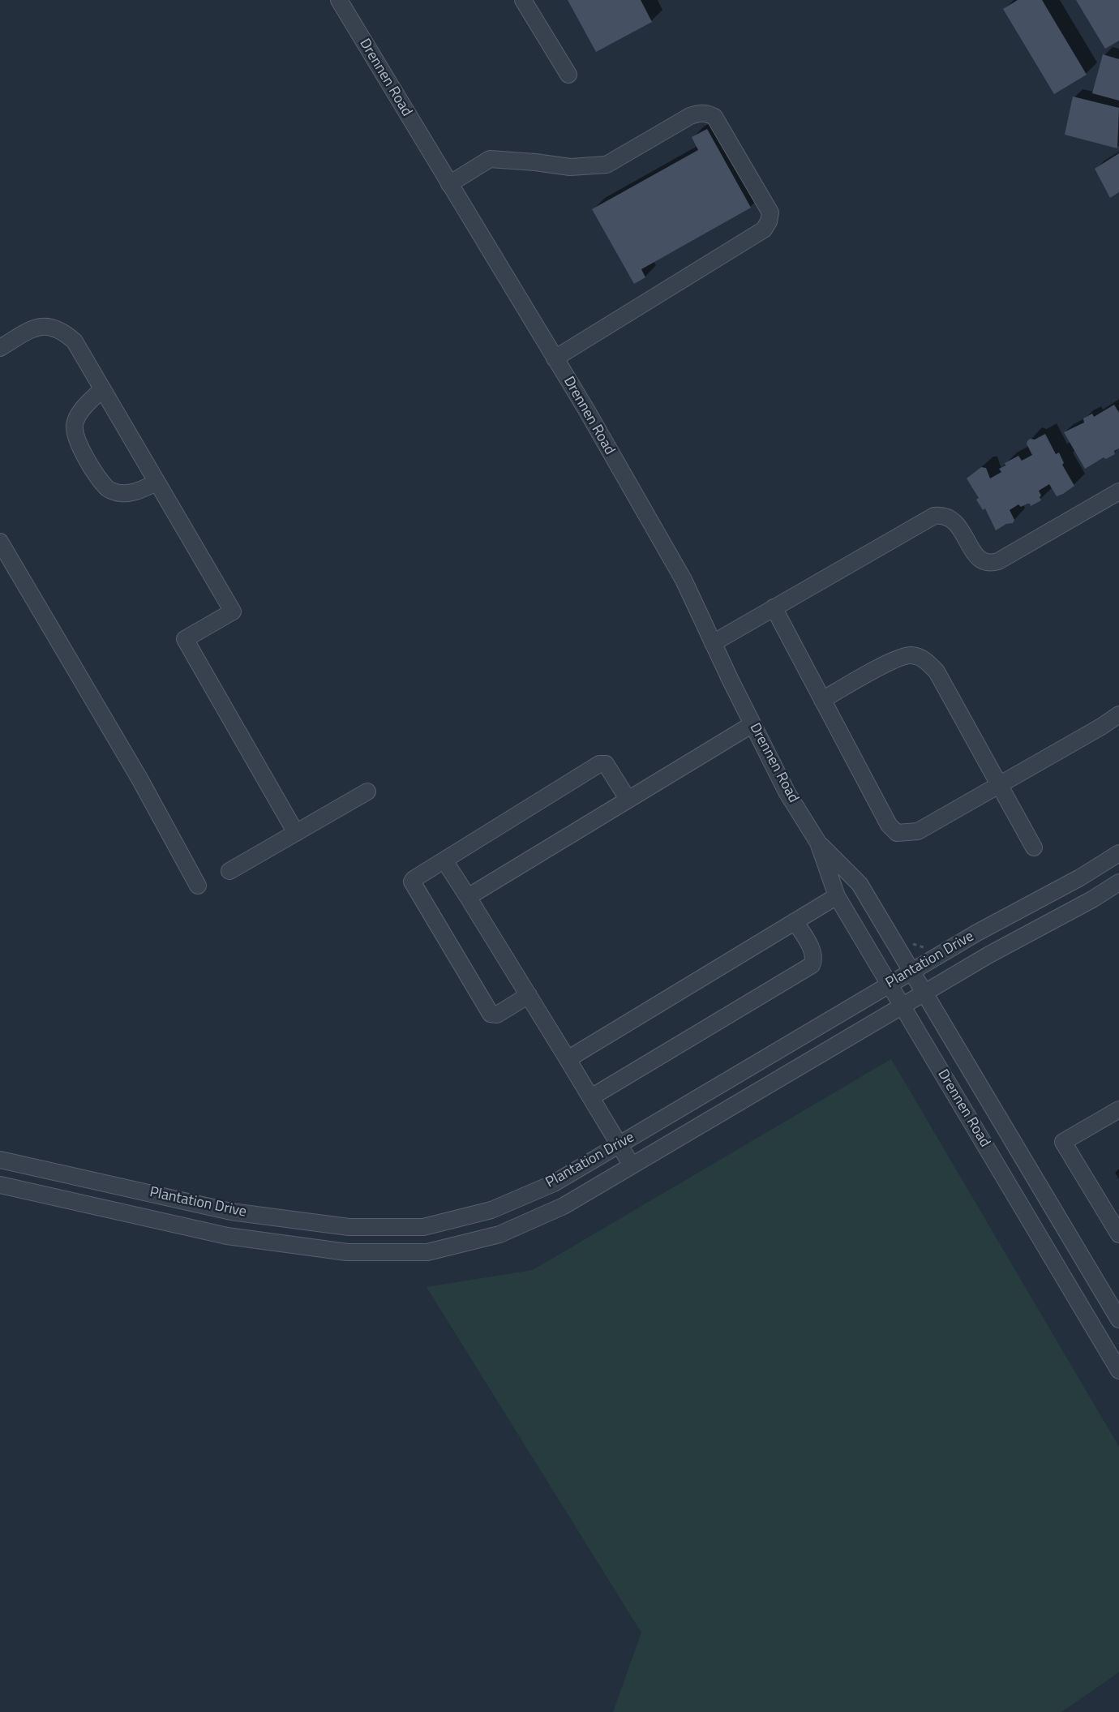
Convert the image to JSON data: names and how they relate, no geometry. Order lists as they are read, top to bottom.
{
  "streets": {
    "street": ["Drennen Road", "Plantation Drive"]
  },
  "crossings": [
    ["Drennen Road", "Plantation Drive"]
  ]
}
